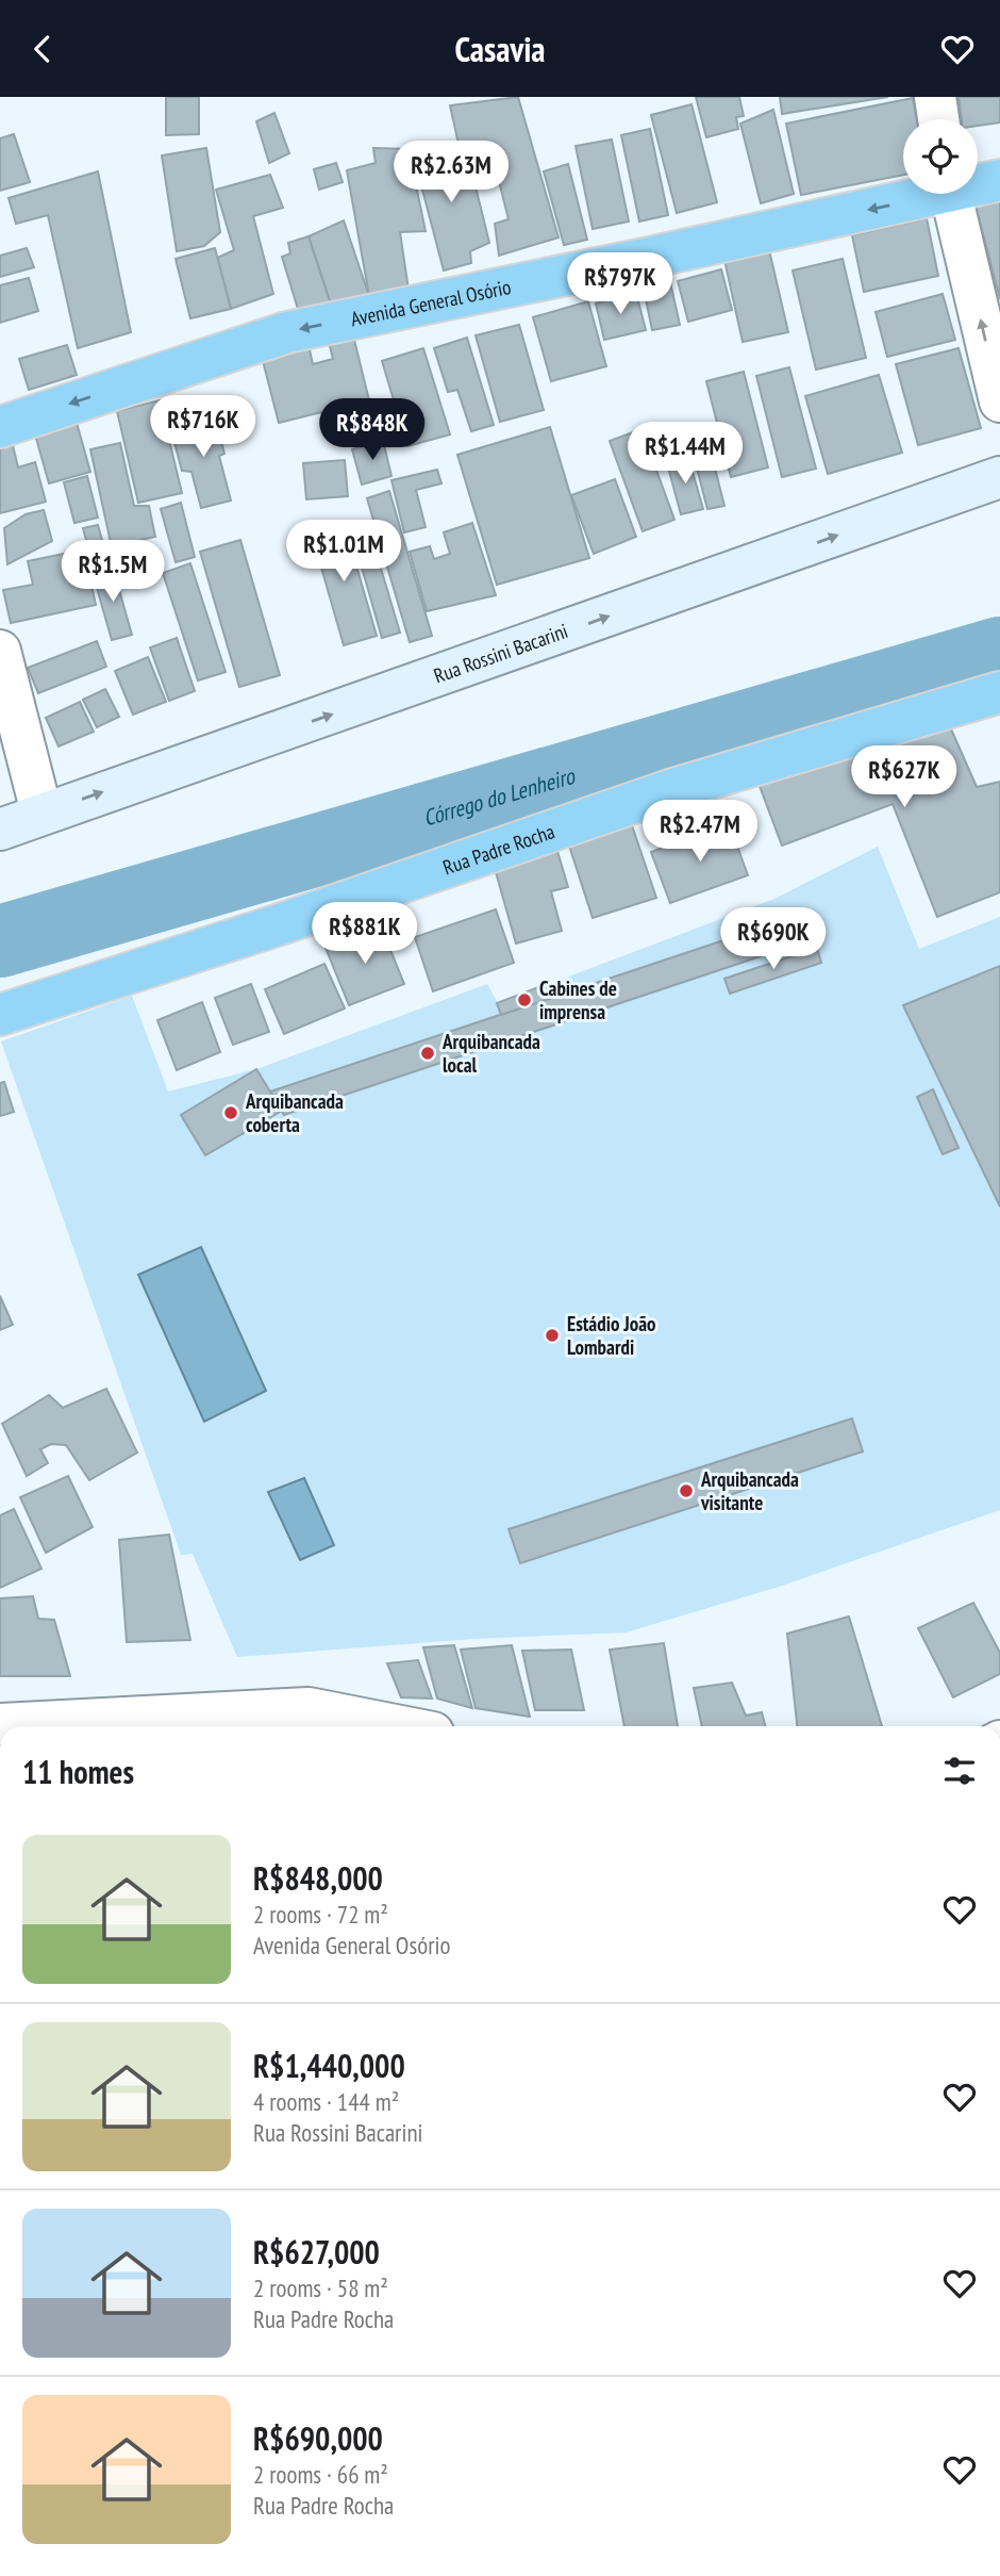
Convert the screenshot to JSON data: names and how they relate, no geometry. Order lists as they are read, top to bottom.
{
  "streets": {
    "highway": ["Avenida General Osório", "Rua Padre Rocha"],
    "main road": ["Rua Rossini Bacarini"]
  },
  "one_way": ["Avenida General Osório", "Rua Rossini Bacarini"],
  "water": ["Córrego do Lenheiro"],
  "places": [
    "Cabines de imprensa",
    "Arquibancada local",
    "Arquibancada coberta",
    "Estádio João Lombardi",
    "Arquibancada visitante"
  ],
  "page": {
    "header": "Casavia",
    "price": [
      "R$2.63M",
      "R$797K",
      "R$716K",
      "R$848K",
      "R$1.44M",
      "R$1.01M",
      "R$1.5M",
      "R$627K",
      "R$2.47M",
      "R$881K",
      "R$690K"
    ],
    "heading": "11 homes",
    "list": [
      {
        "name": "R$848,000",
        "note": "2 rooms · 72 m² · Avenida General Osório"
      },
      {
        "name": "R$1,440,000",
        "note": "4 rooms · 144 m² · Rua Rossini Bacarini"
      },
      {
        "name": "R$627,000",
        "note": "2 rooms · 58 m² · Rua Padre Rocha"
      },
      {
        "name": "R$690,000",
        "note": "2 rooms · 66 m² · Rua Padre Rocha"
      }
    ]
  }
}
